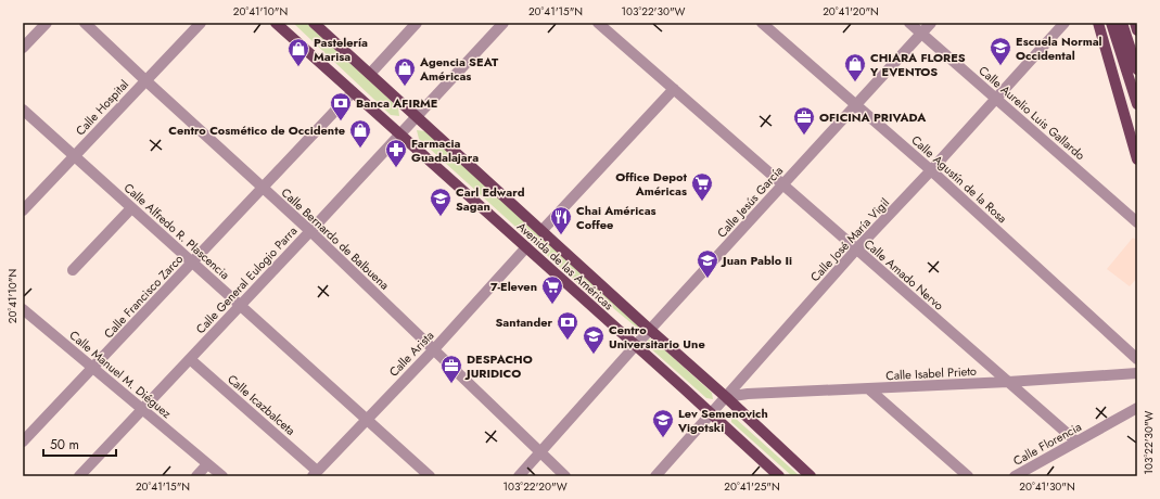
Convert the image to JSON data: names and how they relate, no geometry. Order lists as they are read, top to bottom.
{
  "streets": {
    "main road": ["Avenida de las Américas"],
    "street": [
      "Calle Hospital",
      "Calle Aurelio Luis Gallardo",
      "Calle Agustín de la Rosa",
      "Calle Jesús García",
      "Calle Alfredo R. Plascencia",
      "Calle Bernardo de Balbuena",
      "Calle José María Vigil",
      "Calle Amado Nervo",
      "Calle General Eulogio Parra",
      "Calle Francisco Zarco",
      "Calle Arista",
      "Calle Isabel Prieto",
      "Calle Manuel M. Diéguez",
      "Calle Icazbalceta",
      "Calle Florencia"
    ]
  },
  "crossings": [
    ["Calle Hospital", "Calle Alfredo R. Plascencia"],
    ["Calle Hospital", "Calle Bernardo de Balbuena"],
    ["Calle Aurelio Luis Gallardo", "Calle Jesús García"],
    ["Calle Aurelio Luis Gallardo", "Calle José María Vigil"],
    ["Calle Agustín de la Rosa", "Calle Jesús García"],
    ["Calle Agustín de la Rosa", "Calle José María Vigil"],
    ["Calle Jesús García", "Calle Bernardo de Balbuena"],
    ["Calle Jesús García", "Avenida de las Américas"],
    ["Calle Jesús García", "Calle Amado Nervo"],
    ["Calle Alfredo R. Plascencia", "Calle General Eulogio Parra"],
    ["Calle Alfredo R. Plascencia", "Calle Francisco Zarco"],
    ["Calle Alfredo R. Plascencia", "Calle Arista"],
    ["Calle Bernardo de Balbuena", "Calle General Eulogio Parra"],
    ["Calle Bernardo de Balbuena", "Calle Francisco Zarco"],
    ["Calle Bernardo de Balbuena", "Calle Arista"],
    ["Calle José María Vigil", "Avenida de las Américas"],
    ["Calle José María Vigil", "Calle Amado Nervo"],
    ["Calle José María Vigil", "Calle Isabel Prieto"],
    ["Avenida de las Américas", "Calle General Eulogio Parra"],
    ["Avenida de las Américas", "Calle Francisco Zarco"],
    ["Avenida de las Américas", "Calle Arista"],
    ["Avenida de las Américas", "Calle Isabel Prieto"],
    ["Calle Amado Nervo", "Calle Isabel Prieto"],
    ["Calle Amado Nervo", "Calle Florencia"],
    ["Calle General Eulogio Parra", "Calle Manuel M. Diéguez"],
    ["Calle General Eulogio Parra", "Calle Icazbalceta"],
    ["Calle Francisco Zarco", "Calle Manuel M. Diéguez"],
    ["Calle Arista", "Calle Icazbalceta"]
  ],
  "places": {
    "school or university": [
      "Escuela Normal Occidental",
      "Carl Edward Sagan",
      "Juan Pablo Ii",
      "Centro Universitario Une",
      "Lev Semenovich Vigotski"
    ],
    "shop": [
      "Pastelería Marisa",
      "CHIARA FLORES Y EVENTOS",
      "Agencia SEAT Américas",
      "Centro Cosmético de Occidente"
    ],
    "bank": ["Banca AFIRME", "Santander"],
    "office": ["OFICINA PRIVADA", "DESPACHO JURIDICO"],
    "pharmacy": ["Farmacia Guadalajara"],
    "supermarket": ["Office Depot Américas", "7-Eleven"],
    "restaurant": ["Chai Américas Coffee"]
  },
  "scale_bar": "50 m",
  "coordinates": [
    "20°41'10\"N",
    "20°41'15\"N",
    "103°22'30\"W",
    "20°41'20\"N",
    "103°22'20\"W",
    "20°41'25\"N",
    "20°41'30\"N"
  ]
}
